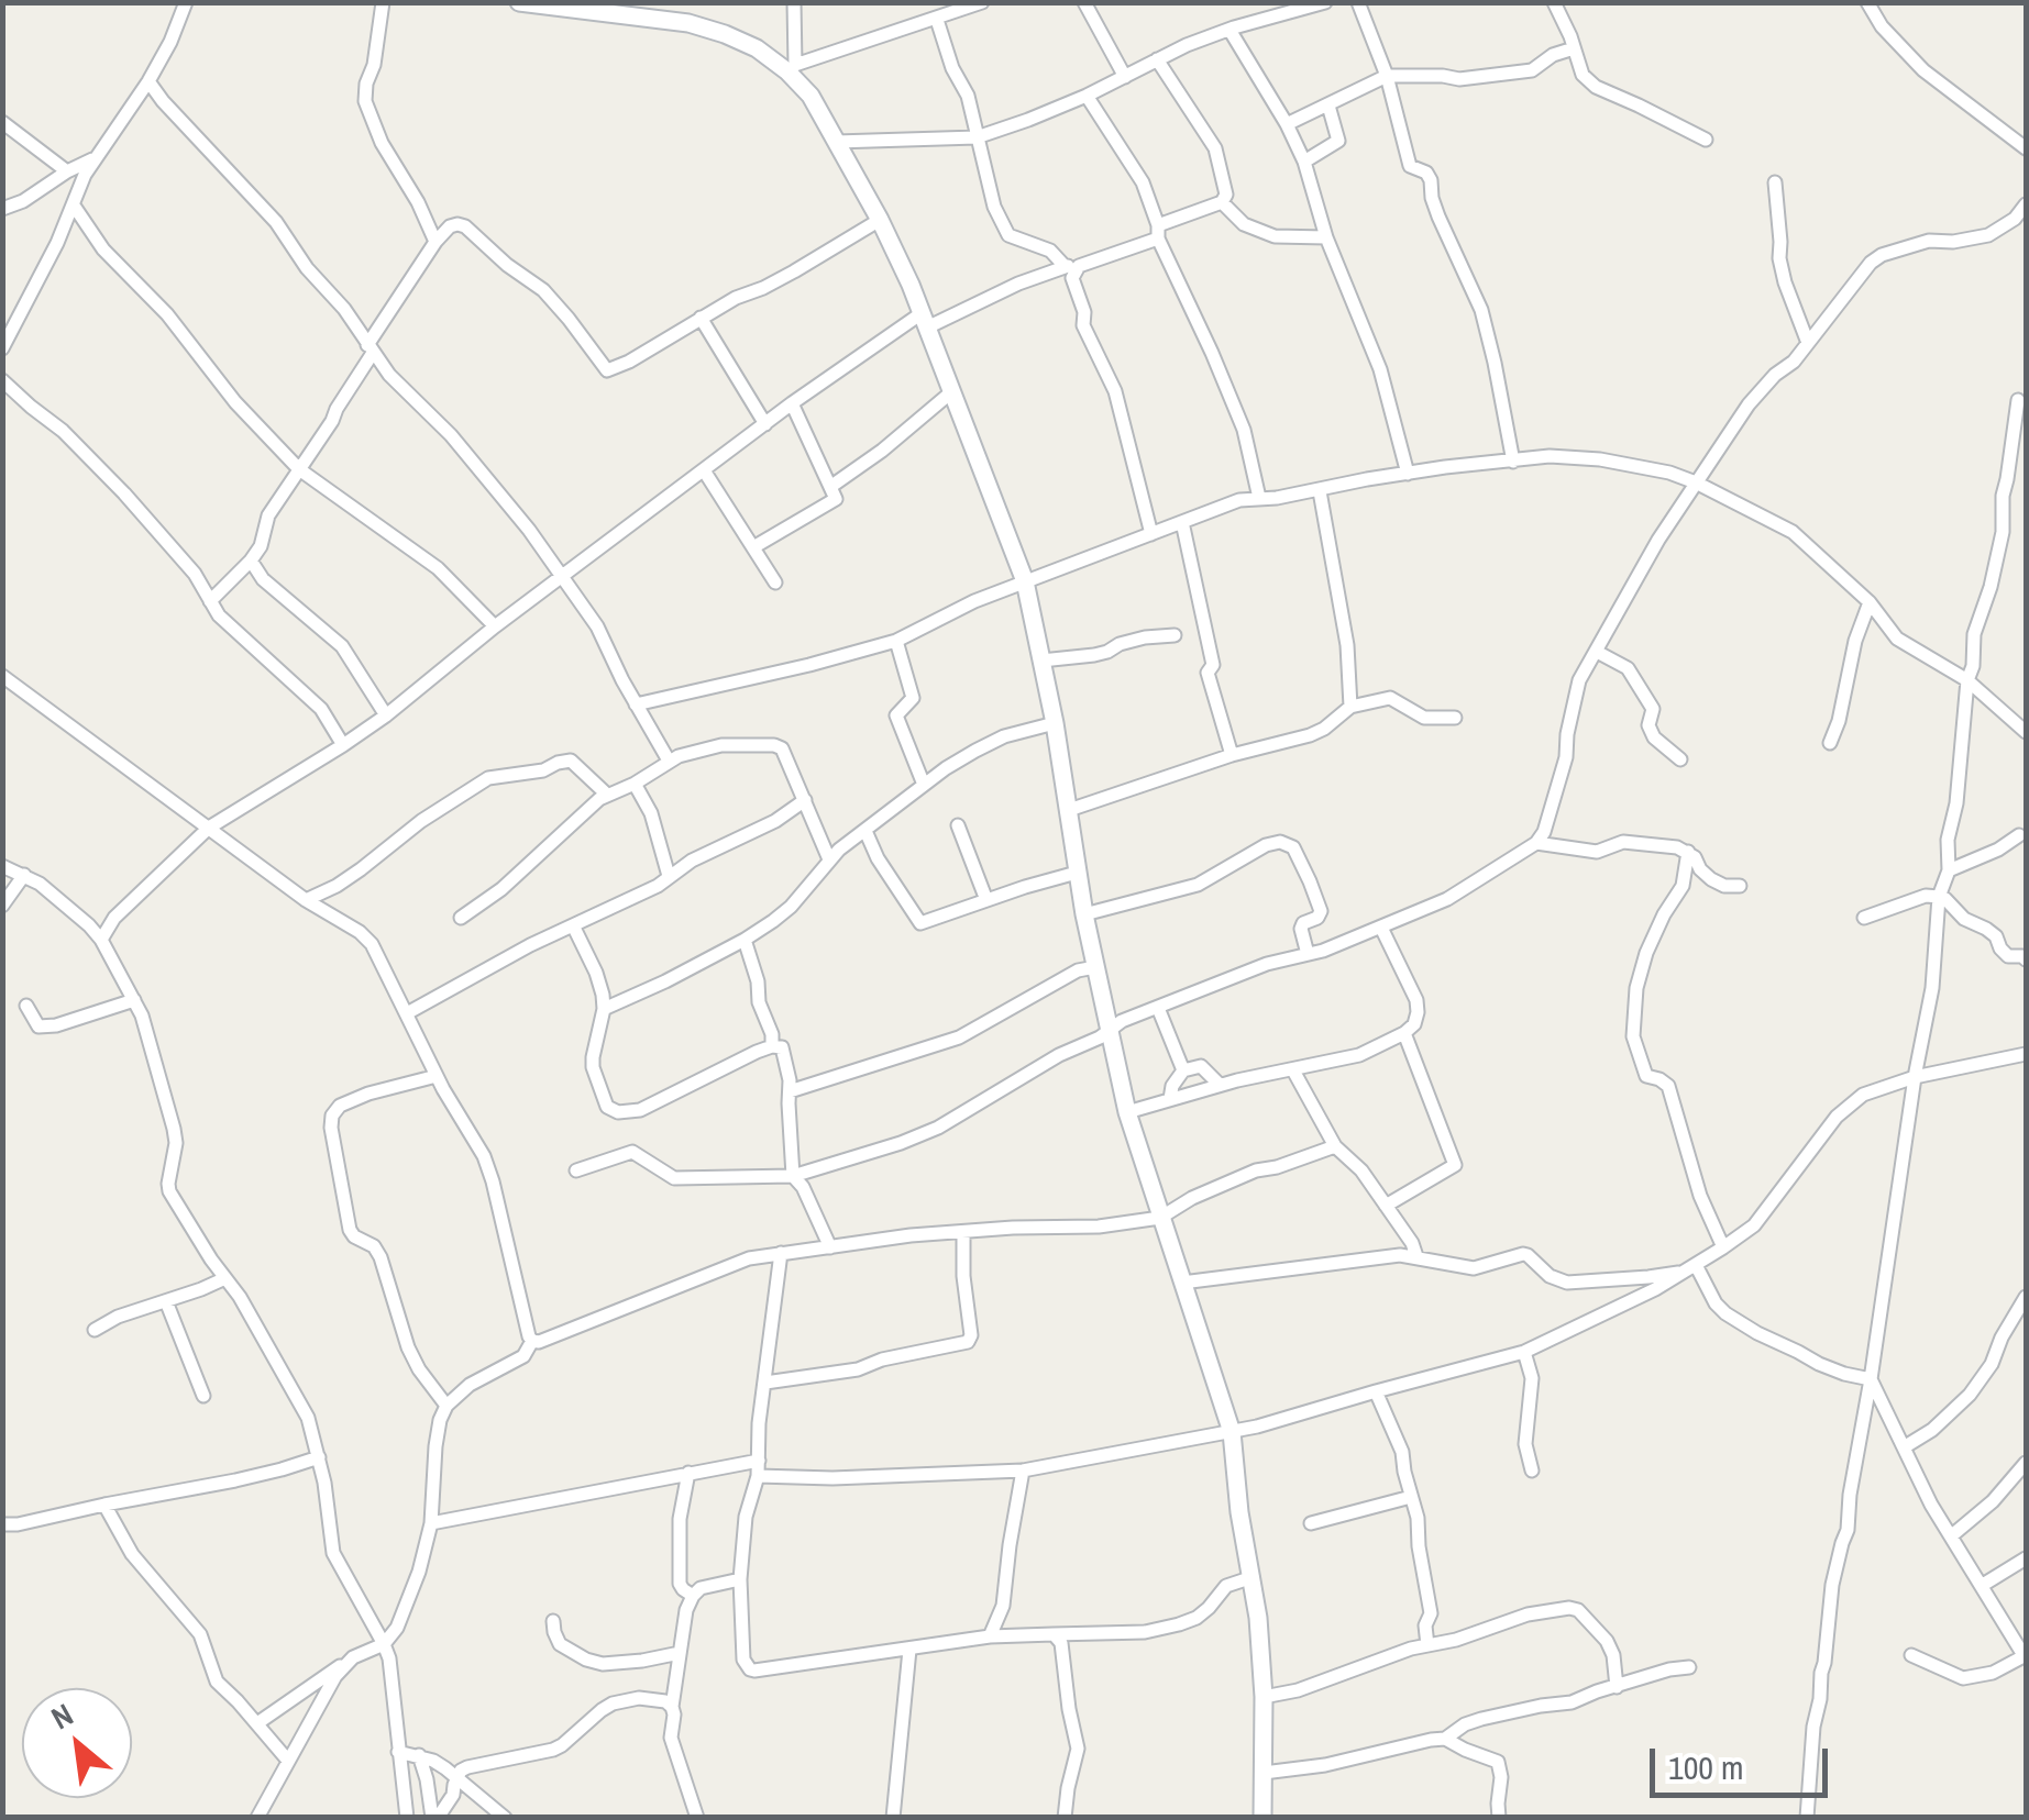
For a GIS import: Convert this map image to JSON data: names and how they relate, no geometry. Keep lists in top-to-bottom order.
{
  "scale_bar": "100 m",
  "north": "top left"
}
